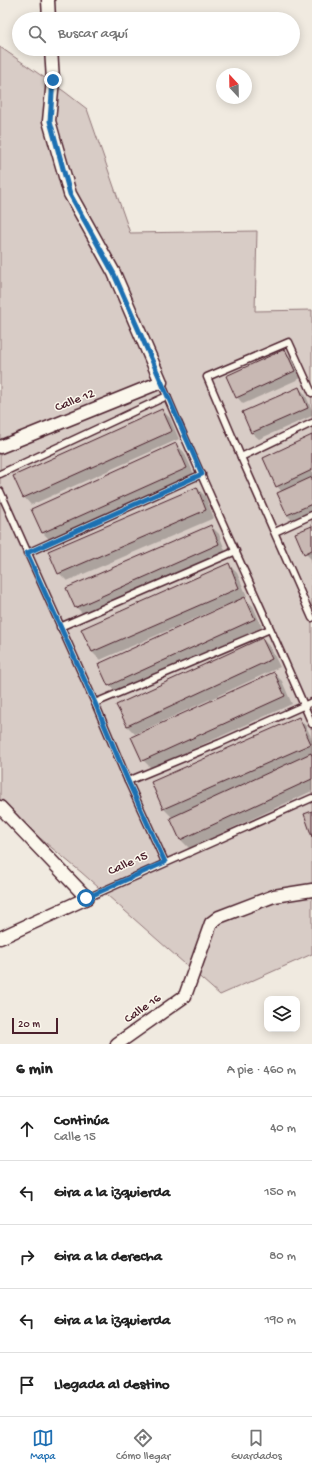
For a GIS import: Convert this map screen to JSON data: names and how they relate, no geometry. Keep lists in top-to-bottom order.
{
  "streets": {
    "street": ["Calle 12", "Calle 15", "Calle 16"]
  },
  "scale_bar": "20 m",
  "north": "top",
  "page": {
    "search": "Buscar aquí",
    "scale": "20 m",
    "heading": ["6 min", "A pie · 460 m"],
    "list": [
      ["Continúa", "Calle 15", "40 m"],
      ["Gira a la izquierda", "150 m"],
      ["Gira a la derecha", "80 m"],
      ["Gira a la izquierda", "190 m"],
      "Llegada al destino"
    ],
    "nav": ["Mapa", "Cómo llegar", "Guardados"]
  }
}
